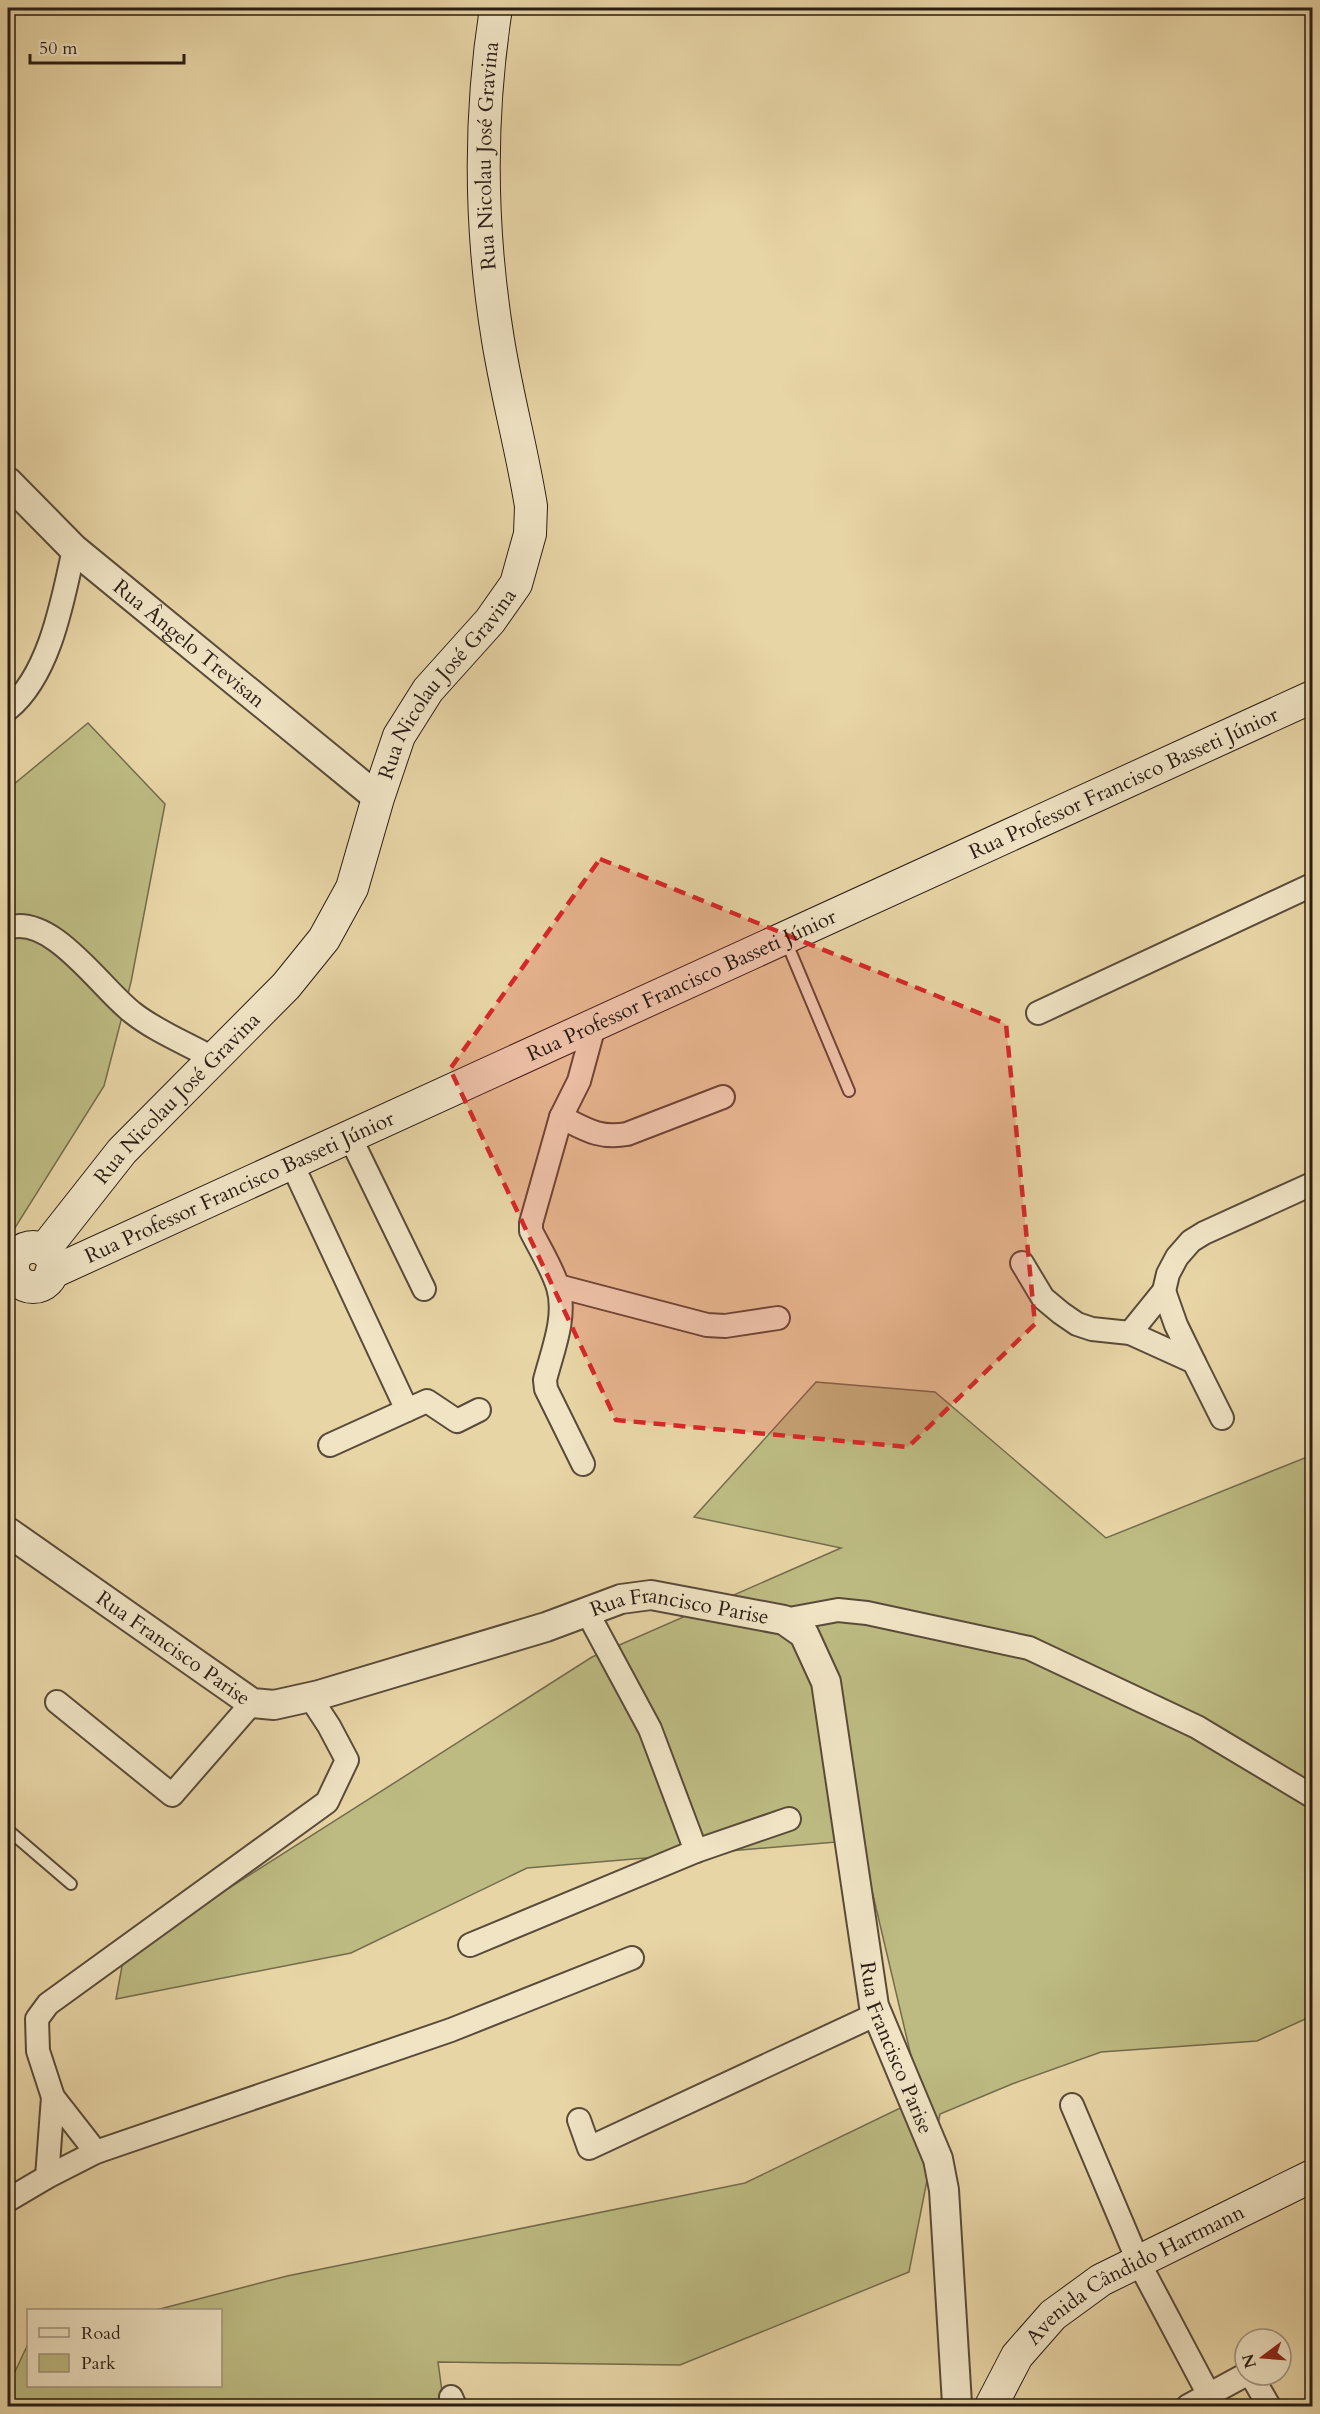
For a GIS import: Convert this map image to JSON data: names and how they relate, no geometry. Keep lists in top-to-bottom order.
{
  "streets": {
    "main road": ["Rua Nicolau José Gravina", "Rua Professor Francisco Basseti Júnior", "Avenida Cândido Hartmann"],
    "street": ["Rua Ângelo Trevisan", "Rua Francisco Parise"]
  },
  "crossings": [
    ["Rua Nicolau José Gravina", "Rua Ângelo Trevisan"],
    ["Rua Nicolau José Gravina", "Rua Professor Francisco Basseti Júnior"]
  ],
  "legend": ["Road", "Park"],
  "scale_bar": "50 m",
  "north": "left"
}
